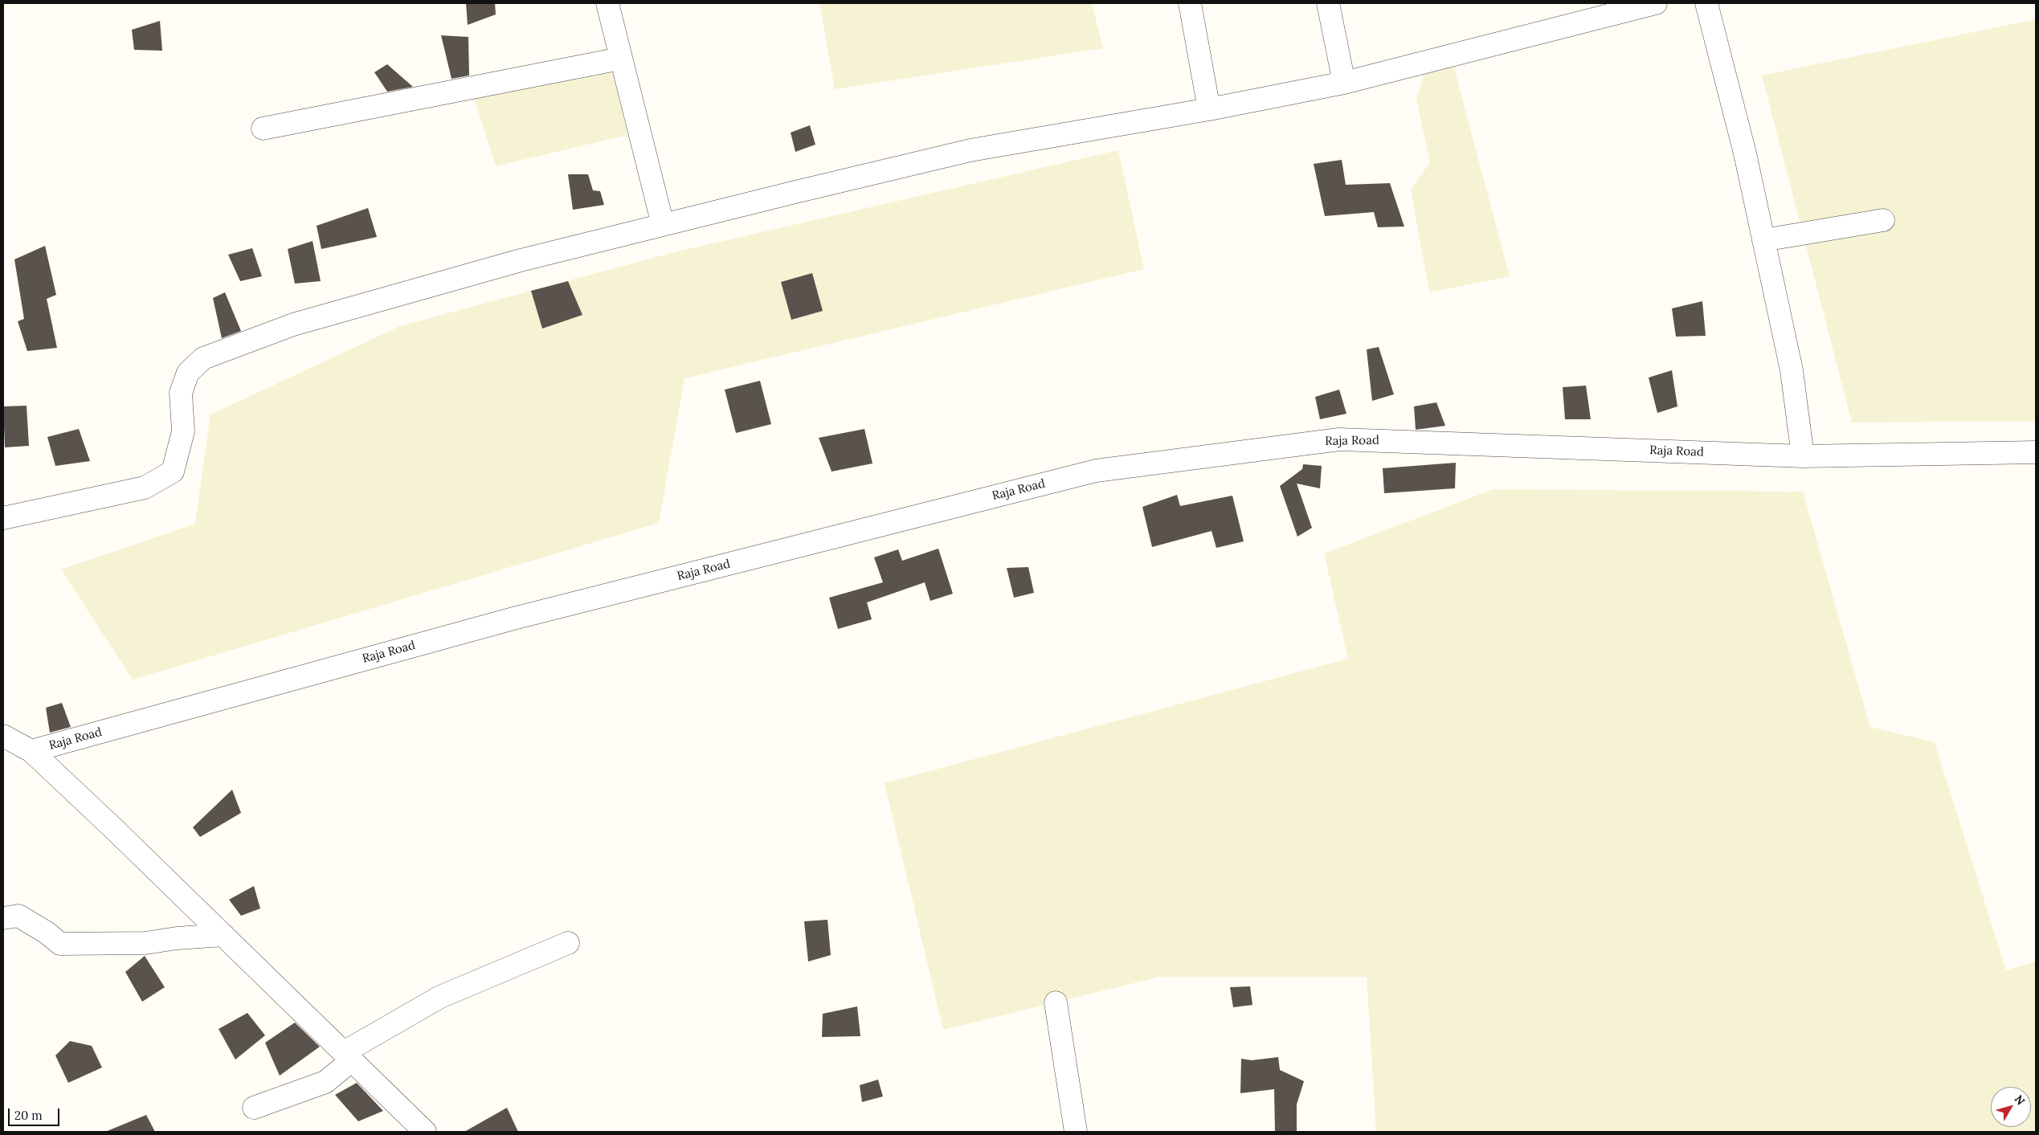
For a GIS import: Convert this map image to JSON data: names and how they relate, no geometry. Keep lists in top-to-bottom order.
{
  "streets": {
    "street": ["Raja Road"]
  },
  "scale_bar": "20 m",
  "north": "top right"
}
